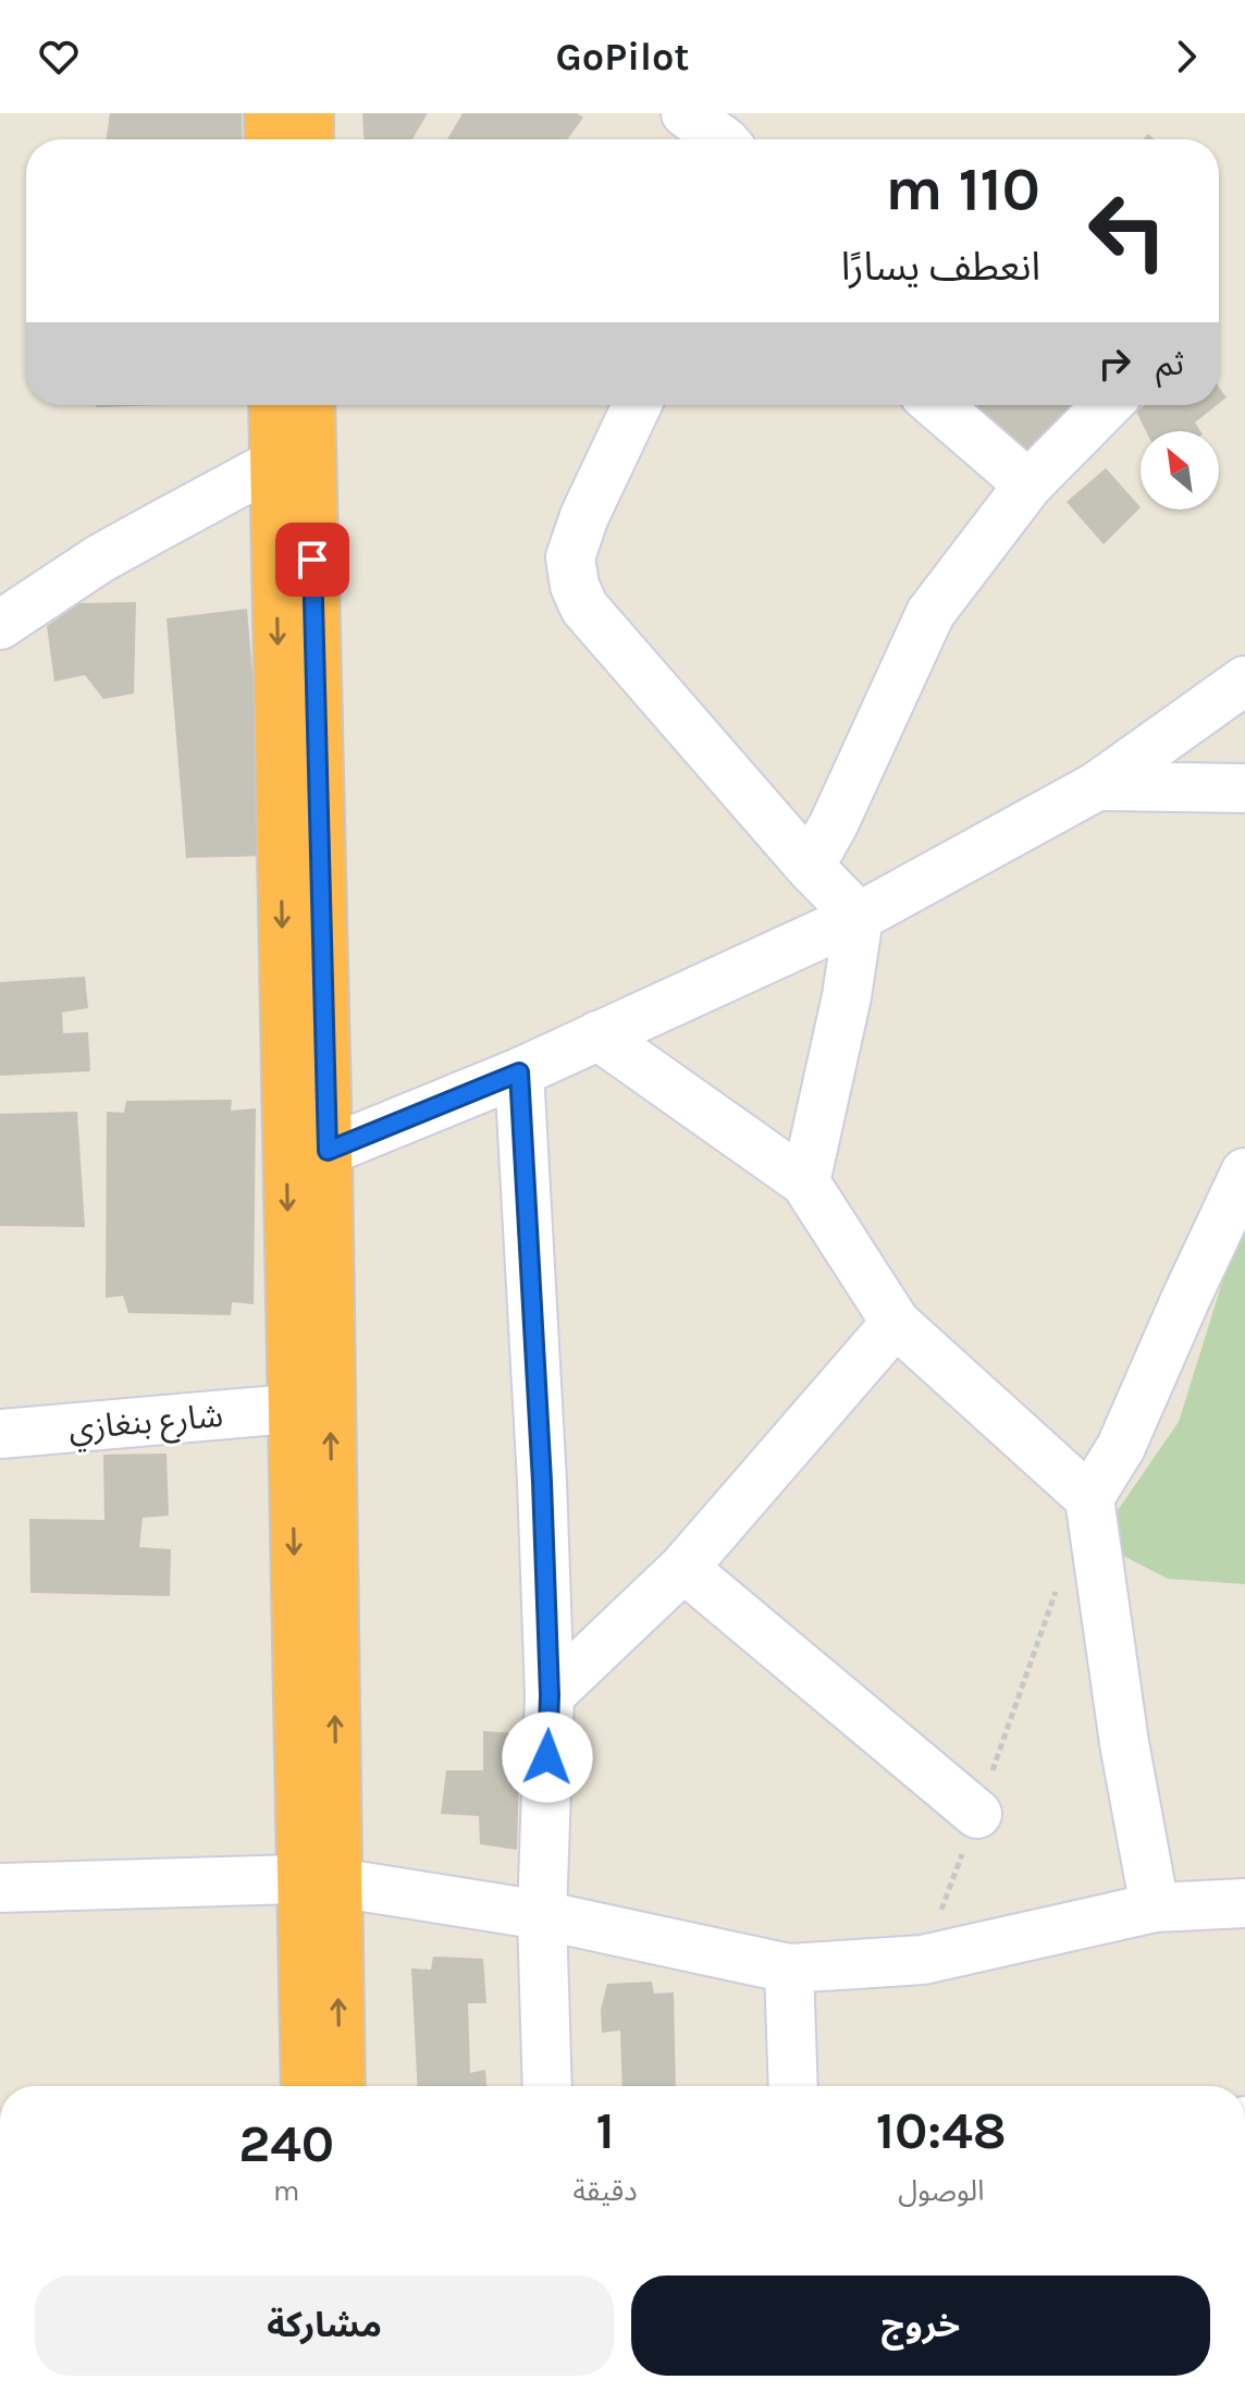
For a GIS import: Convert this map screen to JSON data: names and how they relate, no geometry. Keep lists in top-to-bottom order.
{
  "streets": {
    "street": ["شارع بنغازي"]
  },
  "north": "top left",
  "page": {
    "header": "GoPilot",
    "turn": ["110 m", "انعطف يسارًا"],
    "then": "ثم",
    "eta": [
      "10:48",
      "الوصول",
      "1",
      "دقيقة",
      "240",
      "m"
    ],
    "buttons": ["خروج", "مشاركة"]
  }
}
